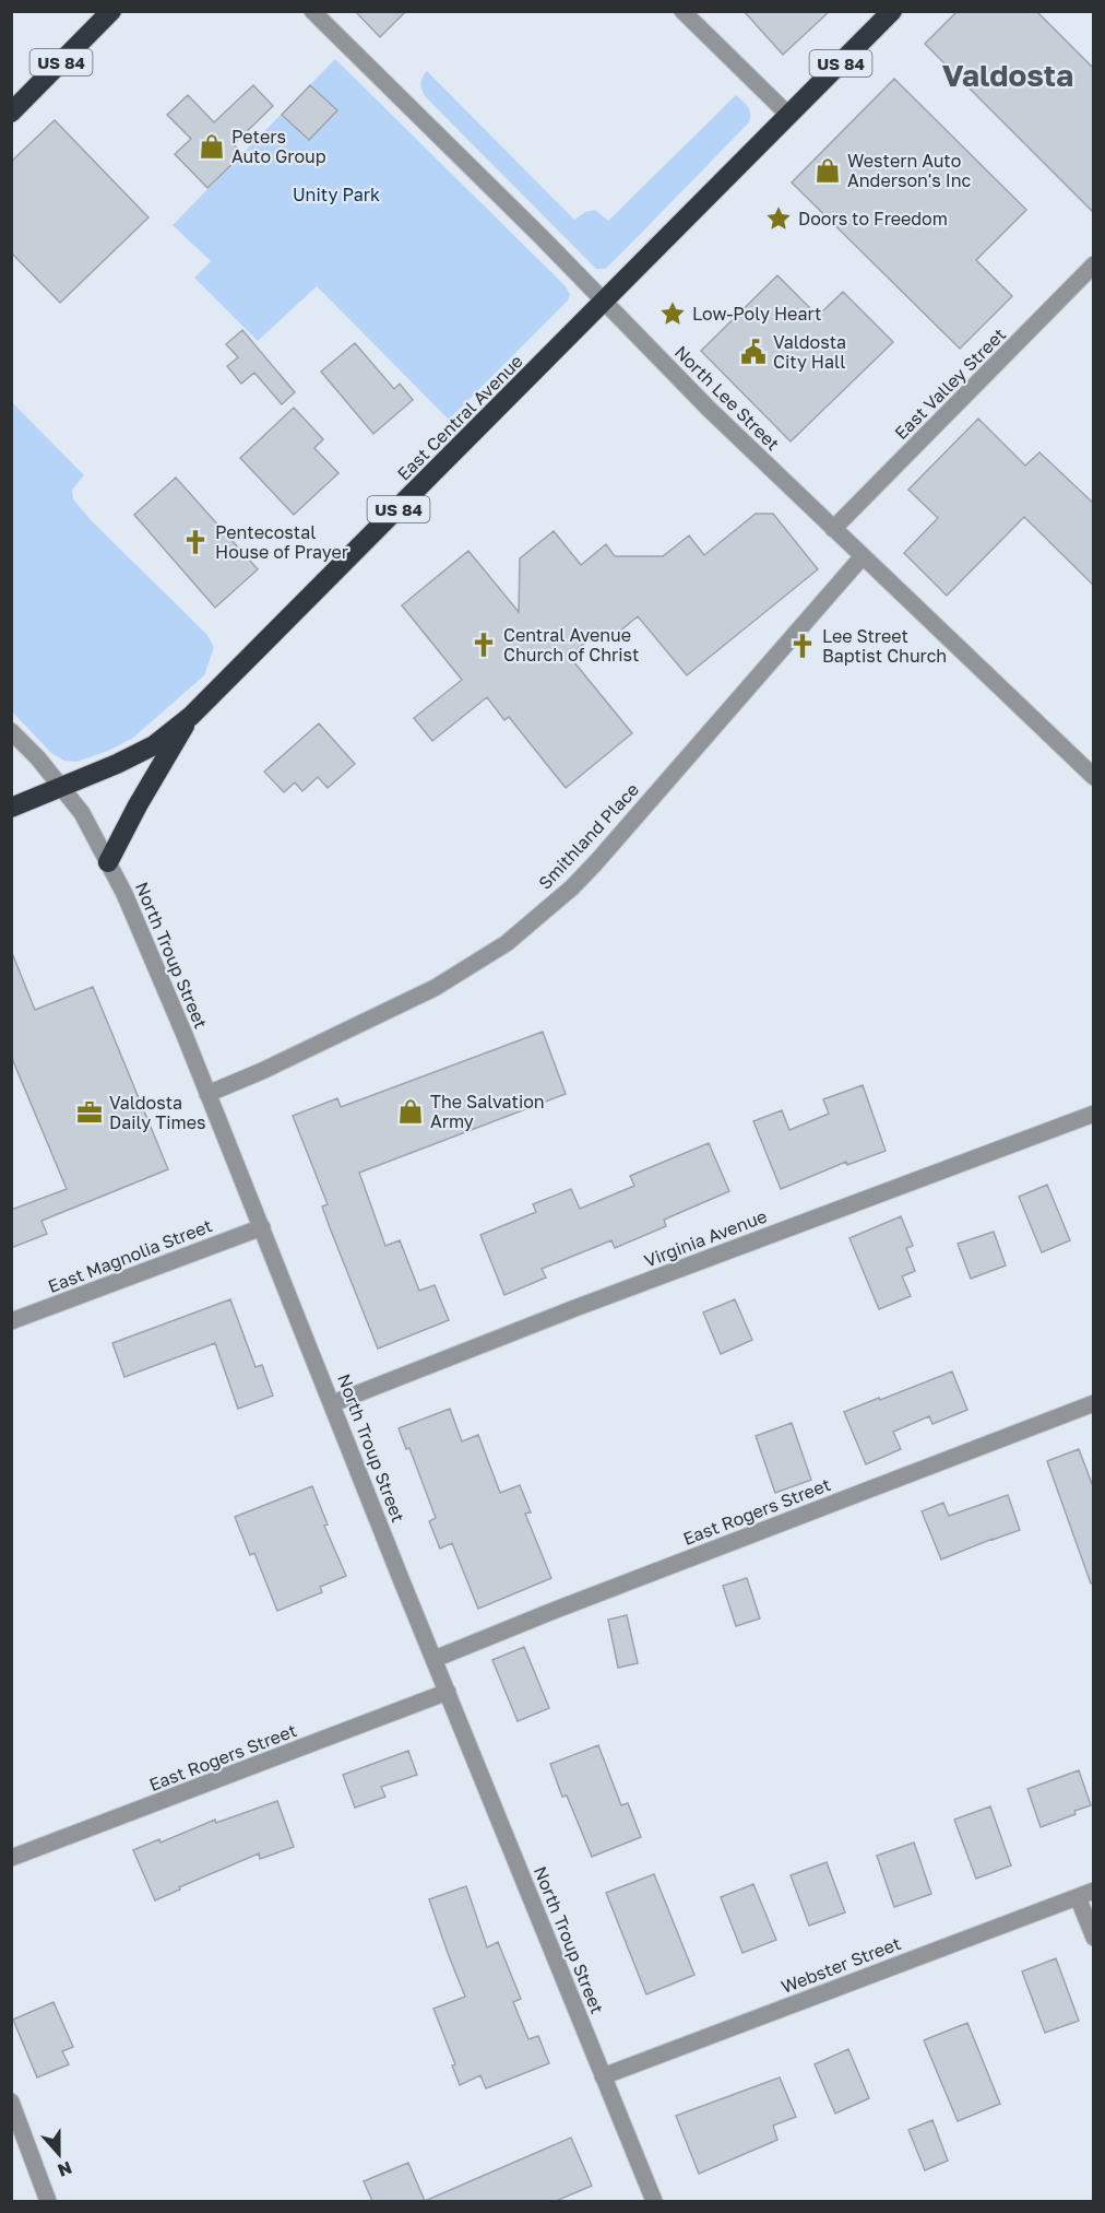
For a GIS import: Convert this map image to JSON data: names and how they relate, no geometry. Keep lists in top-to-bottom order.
{
  "streets": {
    "highway": ["US 84", "East Central Avenue"],
    "street": [
      "East Valley Street",
      "North Lee Street",
      "Smithland Place",
      "North Troup Street",
      "Virginia Avenue",
      "East Magnolia Street",
      "East Rogers Street",
      "Webster Street"
    ]
  },
  "crossings": [
    ["US 84", "East Central Avenue"],
    ["East Valley Street", "North Lee Street"],
    ["North Lee Street", "East Central Avenue"],
    ["North Lee Street", "Smithland Place"],
    ["East Central Avenue", "North Troup Street"],
    ["Smithland Place", "North Troup Street"],
    ["North Troup Street", "Virginia Avenue"],
    ["North Troup Street", "East Magnolia Street"],
    ["North Troup Street", "East Rogers Street"],
    ["North Troup Street", "Webster Street"]
  ],
  "districts": ["Valdosta"],
  "parks": ["Unity Park"],
  "places": {
    "shop": ["Peters Auto Group", "Western Auto Anderson's Inc", "The Salvation Army"],
    "place": ["Doors to Freedom", "Low-Poly Heart"],
    "public building": ["Valdosta City Hall"],
    "church": ["Pentecostal House of Prayer", "Central Avenue Church of Christ", "Lee Street Baptist Church"],
    "office": ["Valdosta Daily Times"]
  },
  "north": "bottom"
}
